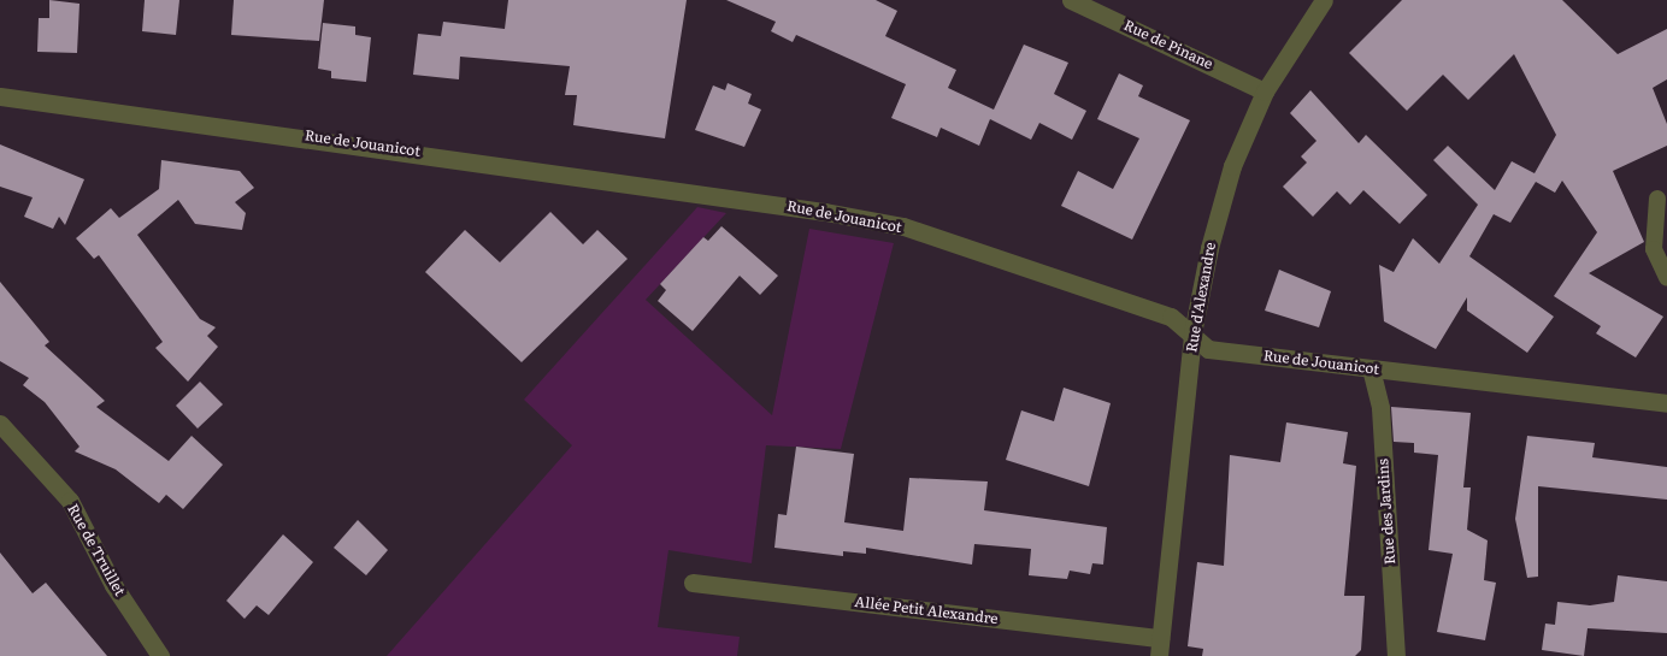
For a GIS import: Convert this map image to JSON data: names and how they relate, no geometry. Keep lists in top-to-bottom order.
{
  "streets": {
    "street": [
      "Rue de Pinane",
      "Rue de Jouanicot",
      "Rue d'Alexandre",
      "Rue des Jardins",
      "Rue de Truillet",
      "Allée Petit Alexandre"
    ]
  },
  "crossings": [
    ["Rue de Pinane", "Rue d'Alexandre"],
    ["Rue de Jouanicot", "Rue d'Alexandre"],
    ["Rue de Jouanicot", "Rue des Jardins"],
    ["Rue d'Alexandre", "Allée Petit Alexandre"]
  ]
}
